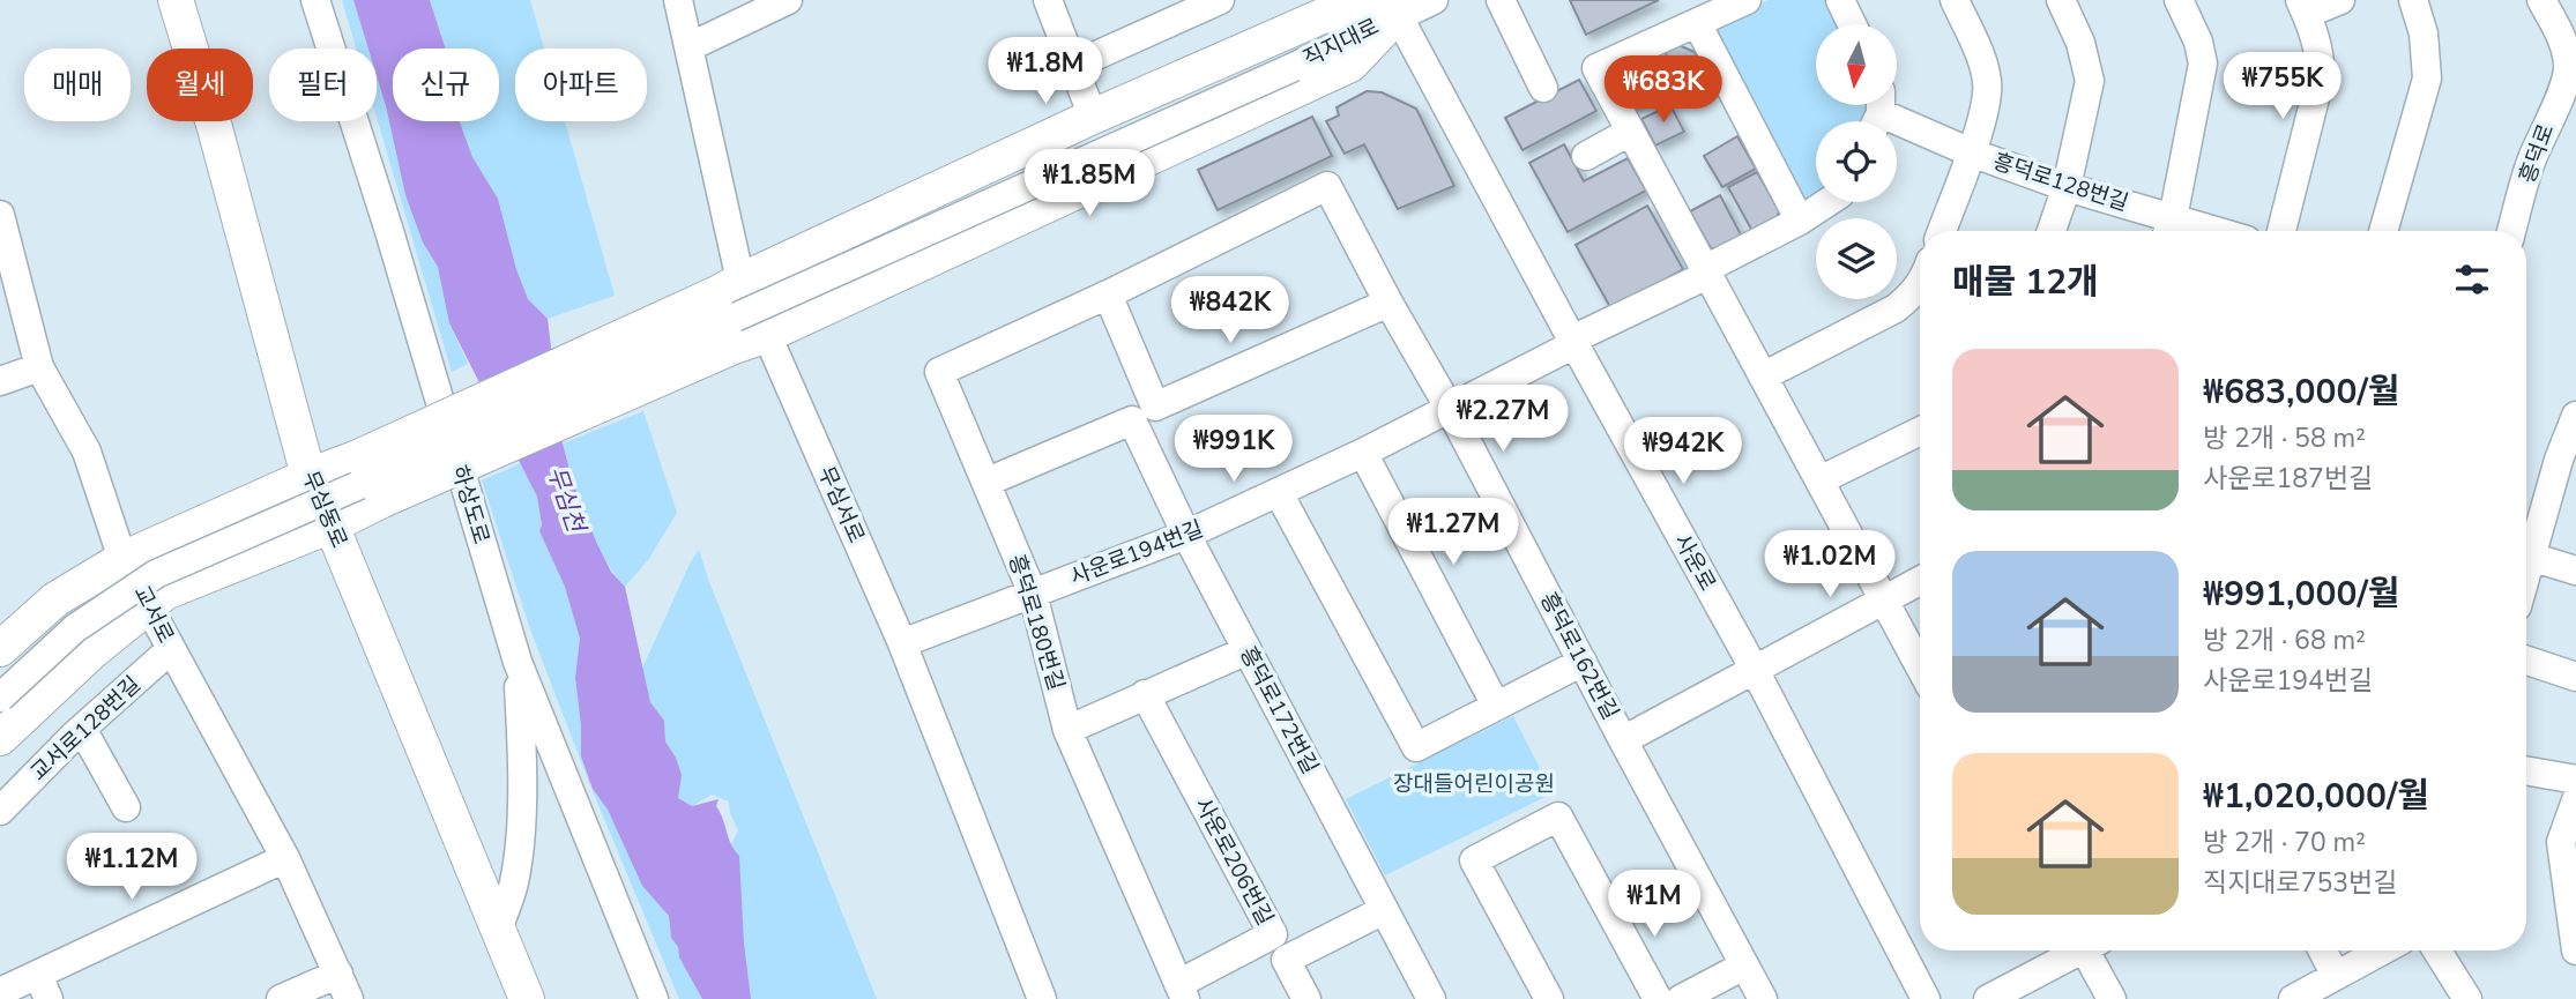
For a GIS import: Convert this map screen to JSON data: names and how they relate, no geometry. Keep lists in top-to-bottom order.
{
  "streets": {
    "main road": ["무심동로"],
    "street": [
      "직지대로",
      "흥덕로",
      "흥덕로128번길",
      "하상도로",
      "무심서로",
      "사운로194번길",
      "사운로",
      "교서로",
      "흥덕로180번길",
      "흥덕로162번길",
      "흥덕로172번길",
      "교서로128번길",
      "사운로206번길"
    ]
  },
  "crossings": [
    ["직지대로", "사운로"],
    ["무심서로", "사운로194번길"],
    ["사운로194번길", "사운로"],
    ["사운로194번길", "흥덕로180번길"],
    ["사운로194번길", "흥덕로162번길"],
    ["사운로194번길", "흥덕로172번길"],
    ["교서로", "교서로128번길"],
    ["흥덕로180번길", "흥덕로162번길"],
    ["흥덕로180번길", "흥덕로172번길"],
    ["흥덕로180번길", "사운로206번길"]
  ],
  "water": ["무심천"],
  "parks": ["장대들어린이공원"],
  "north": "bottom",
  "page": {
    "price": [
      "₩1.8M",
      "₩755K",
      "₩683K",
      "₩1.85M",
      "₩842K",
      "₩2.27M",
      "₩991K",
      "₩942K",
      "₩1.27M",
      "₩1.02M",
      "₩1.12M",
      "₩1M"
    ],
    "chip": [
      "매매",
      "월세",
      "필터",
      "신규",
      "아파트"
    ],
    "heading": "매물 12개",
    "list": [
      {
        "name": "₩683,000/월",
        "note": "방 2개 · 58 m² · 사운로187번길"
      },
      {
        "name": "₩991,000/월",
        "note": "방 2개 · 68 m² · 사운로194번길"
      },
      {
        "name": "₩1,020,000/월",
        "note": "방 2개 · 70 m² · 직지대로753번길"
      }
    ]
  }
}
